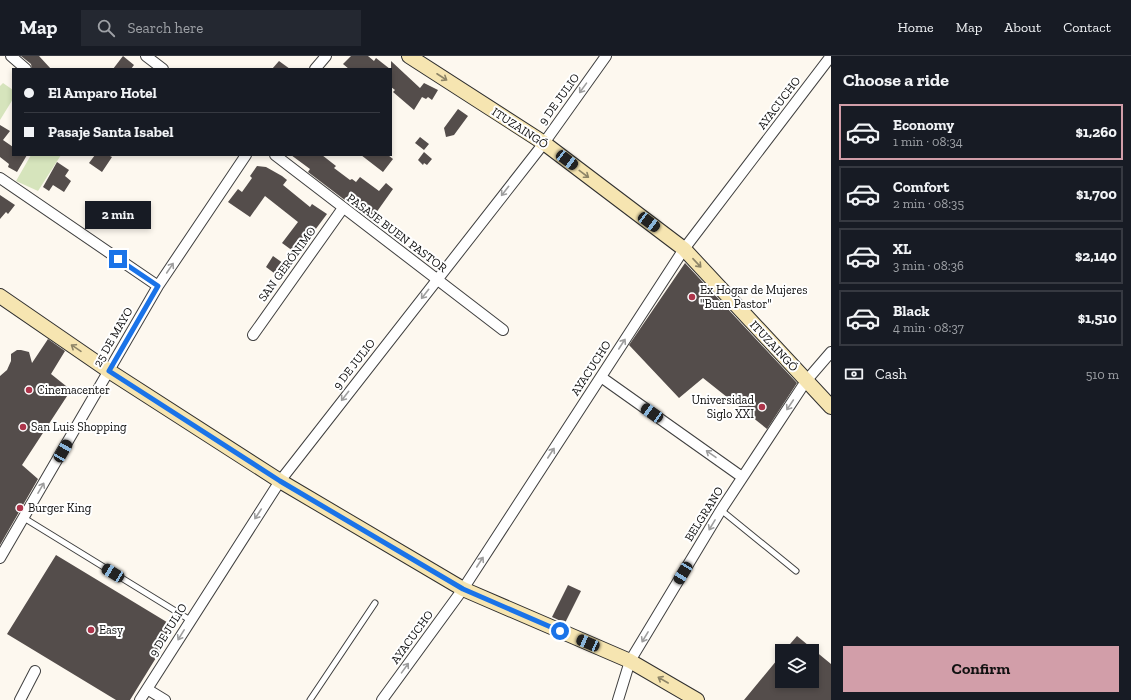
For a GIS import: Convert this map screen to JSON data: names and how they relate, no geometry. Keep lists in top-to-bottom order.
{
  "streets": {
    "street": [
      "9 DE JULIO",
      "AYACUCHO",
      "ITUZAINGÓ",
      "PASAJE BUEN PASTOR",
      "SAN GERÓNIMO",
      "25 DE MAYO",
      "BELGRANO"
    ]
  },
  "crossings": [
    ["9 DE JULIO", "ITUZAINGÓ"],
    ["9 DE JULIO", "PASAJE BUEN PASTOR"],
    ["AYACUCHO", "ITUZAINGÓ"],
    ["ITUZAINGÓ", "BELGRANO"],
    ["PASAJE BUEN PASTOR", "SAN GERÓNIMO"]
  ],
  "one_way": [
    "9 DE JULIO",
    "AYACUCHO",
    "ITUZAINGÓ",
    "25 DE MAYO",
    "BELGRANO"
  ],
  "places": [
    "Ex Hogar de Mujeres \"Buen Pastor\"",
    "Cinemacenter",
    "Universidad Siglo XXI",
    "San Luis Shopping",
    "Burger King",
    "Easy"
  ],
  "page": {
    "header": "Map",
    "search": "Search here",
    "nav": [
      "Home",
      "Map",
      "About",
      "Contact"
    ],
    "heading": "Choose a ride",
    "banner": ["El Amparo Hotel", "Pasaje Santa Isabel"],
    "list": [
      {
        "name": "Economy",
        "note": "1 min · 08:34",
        "value": "$1,260"
      },
      {
        "name": "Comfort",
        "note": "2 min · 08:35",
        "value": "$1,700"
      },
      {
        "name": "XL",
        "note": "3 min · 08:36",
        "value": "$2,140"
      },
      {
        "name": "Black",
        "note": "4 min · 08:37",
        "value": "$1,510"
      }
    ],
    "bubble": "2 min",
    "pay": ["Cash", "510 m"],
    "buttons": "Confirm"
  }
}
